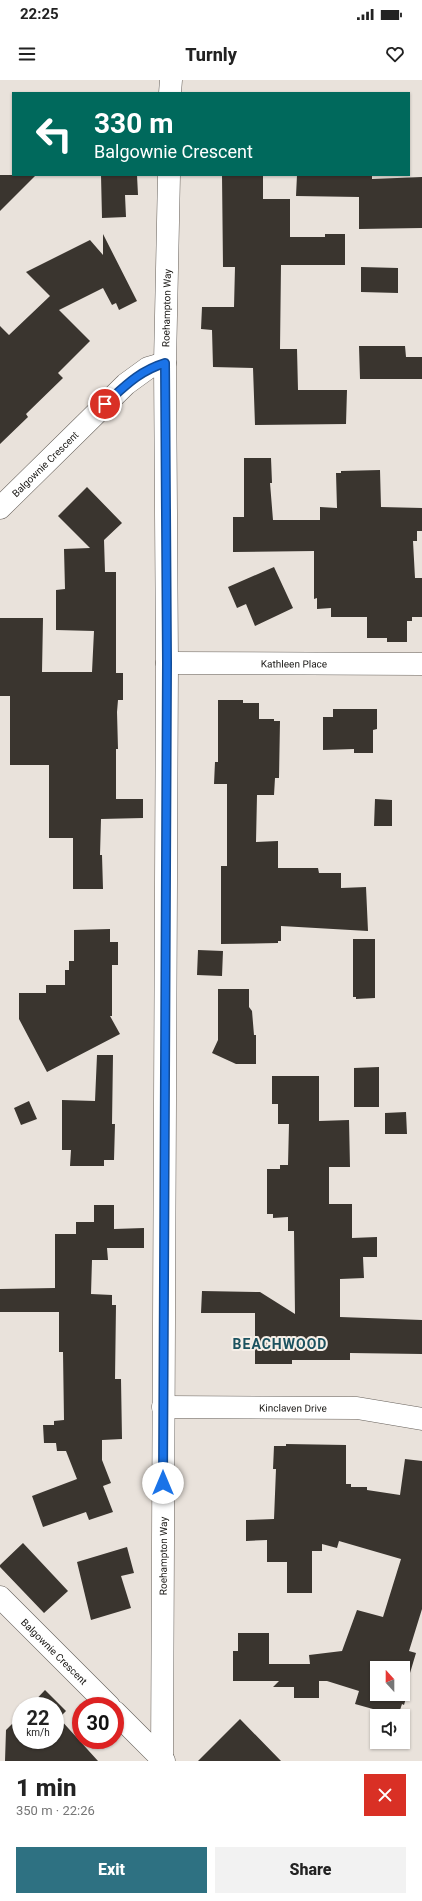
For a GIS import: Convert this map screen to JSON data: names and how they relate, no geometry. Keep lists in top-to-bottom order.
{
  "streets": {
    "street": [
      "Roehampton Way",
      "Balgownie Crescent",
      "Kathleen Place",
      "Kinclaven Drive"
    ]
  },
  "crossings": [
    ["Roehampton Way", "Balgownie Crescent"],
    ["Roehampton Way", "Kathleen Place"],
    ["Roehampton Way", "Kinclaven Drive"]
  ],
  "districts": ["BEACHWOOD"],
  "north": "top",
  "page": {
    "status": "22:25",
    "header": "Turnly",
    "turn": ["330 m", "Balgownie Crescent"],
    "speed": "22 km/h",
    "limit": "30",
    "heading": ["1 min", "350 m · 22:26"],
    "buttons": ["Exit", "Share"]
  }
}
